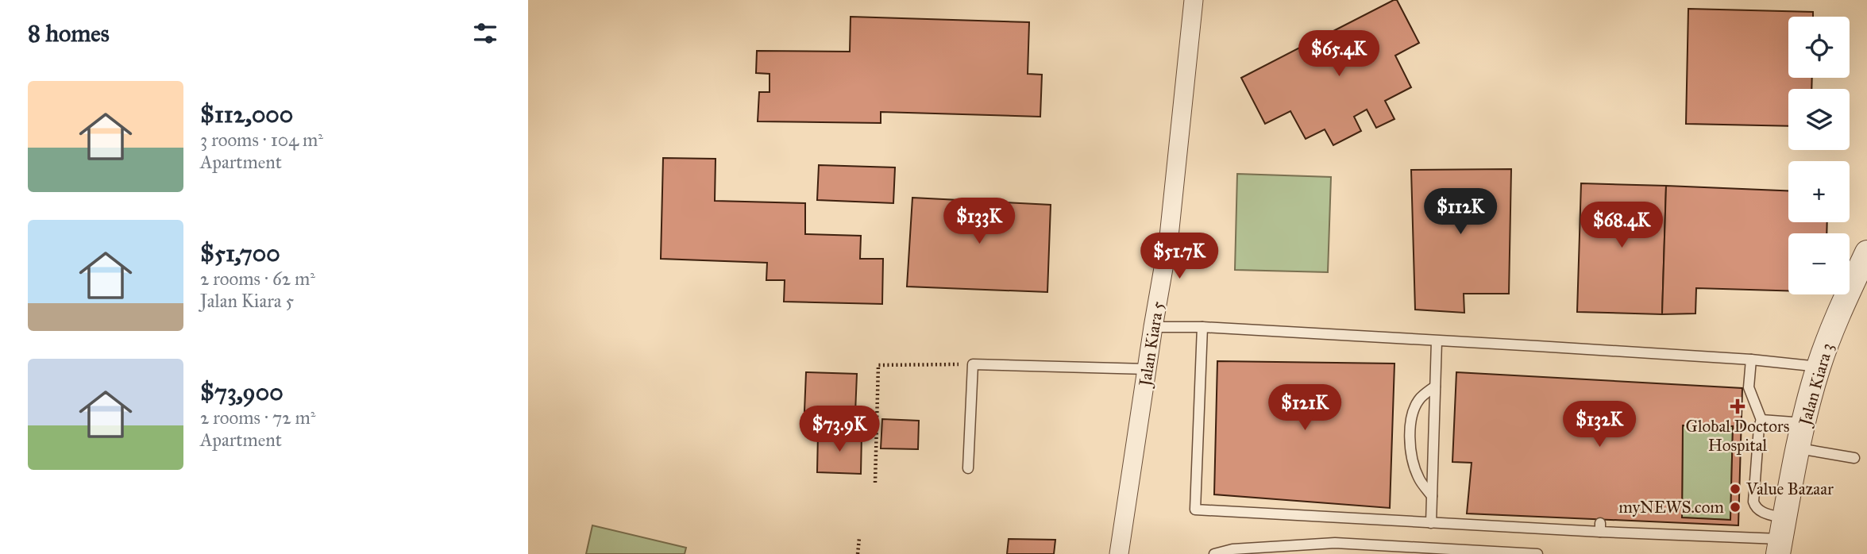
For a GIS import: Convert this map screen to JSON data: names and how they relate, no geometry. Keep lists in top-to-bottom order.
{
  "streets": {
    "street": ["Jalan Kiara 5", "Jalan Kiara 3"]
  },
  "places": {
    "health": ["Global Doctors Hospital"],
    "other": ["Value Bazaar", "myNEWS.com"]
  },
  "page": {
    "heading": "8 homes",
    "map_buttons": ["+", "−"],
    "price": [
      "$65.4K",
      "$112K",
      "$133K",
      "$68.4K",
      "$51.7K",
      "$121K",
      "$132K",
      "$73.9K"
    ],
    "list": [
      {
        "name": "$112,000",
        "note": "3 rooms · 104 m² · Apartment"
      },
      {
        "name": "$51,700",
        "note": "2 rooms · 62 m² · Jalan Kiara 5"
      },
      {
        "name": "$73,900",
        "note": "2 rooms · 72 m² · Apartment"
      }
    ]
  }
}
